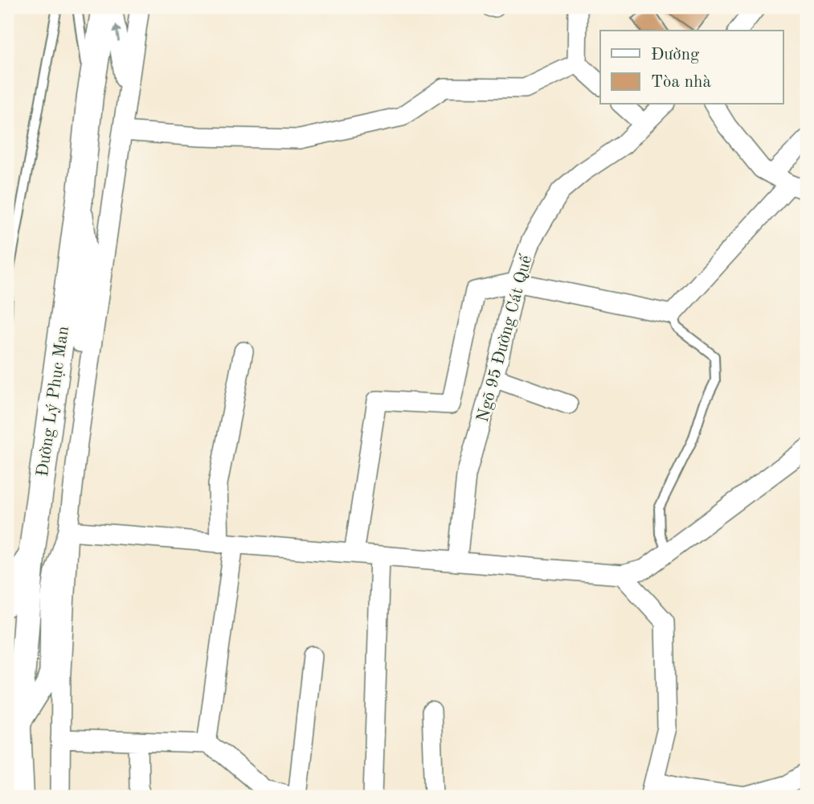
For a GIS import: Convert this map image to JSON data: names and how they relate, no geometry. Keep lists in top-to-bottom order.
{
  "streets": {
    "main road": ["Đường Lý Phục Man"],
    "street": ["Ngõ 95 Đường Cát Quế"]
  },
  "legend": ["Đường", "Tòa nhà"]
}
